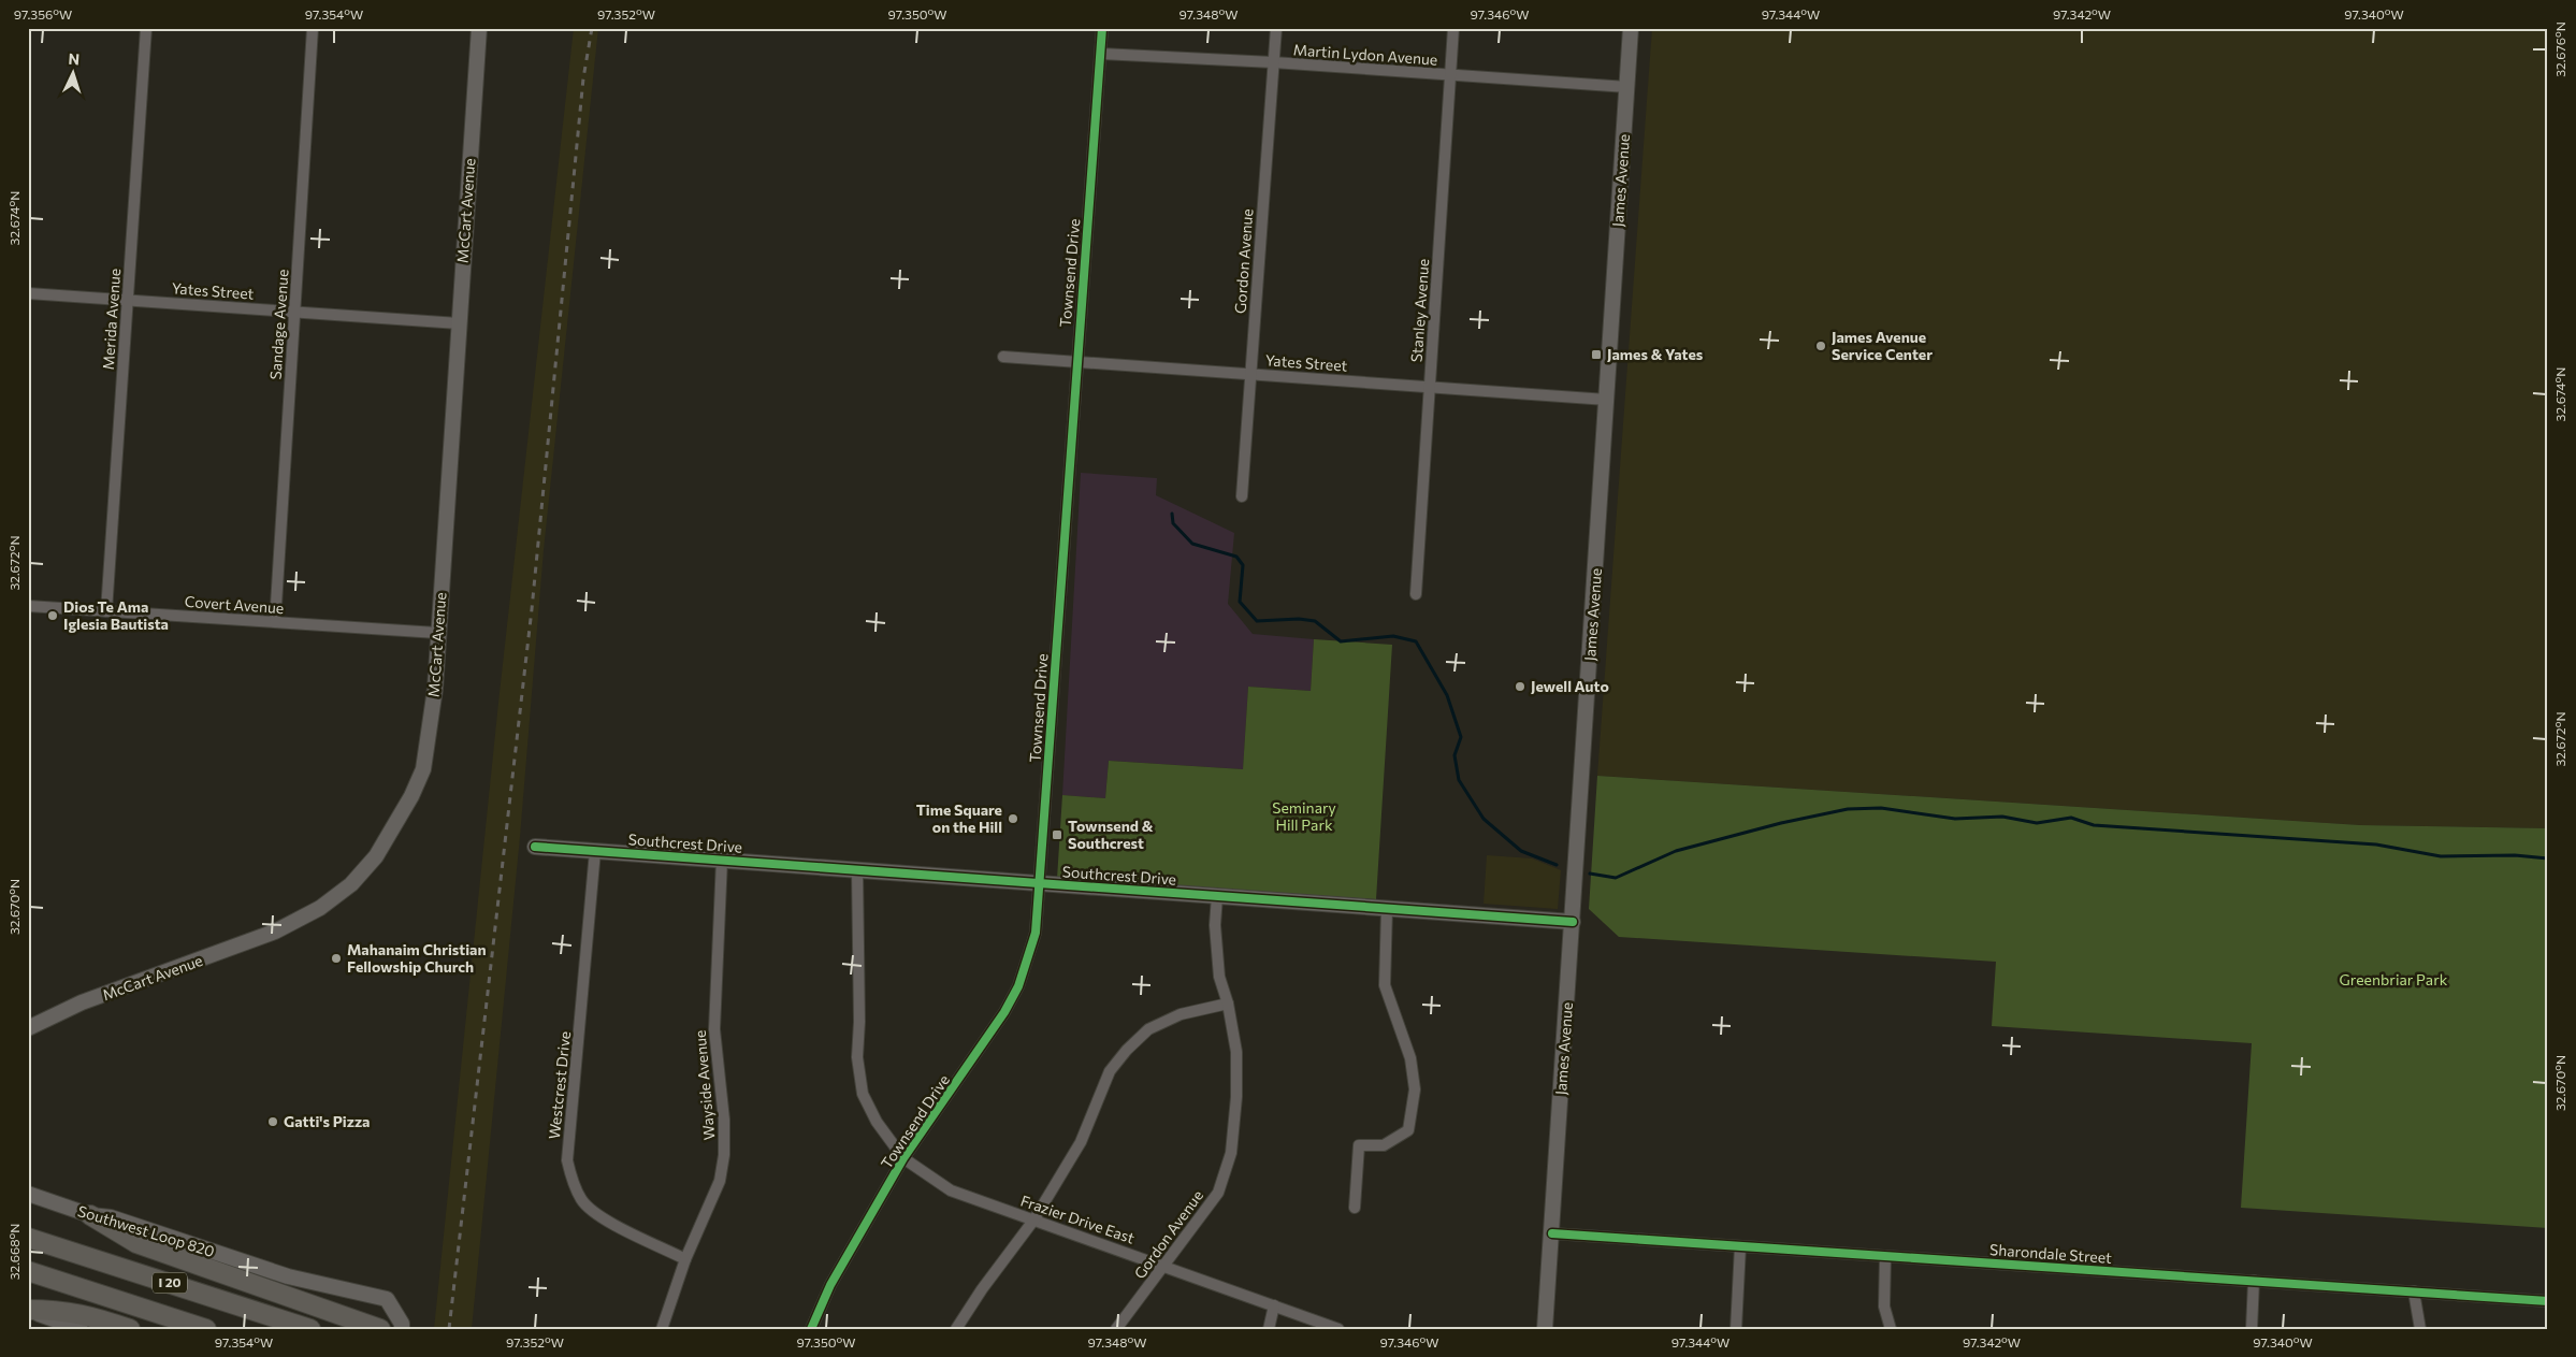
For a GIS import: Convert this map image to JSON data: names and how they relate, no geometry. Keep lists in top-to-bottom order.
{
  "streets": {
    "highway": ["I 20"],
    "main road": [
      "James Avenue",
      "McCart Avenue",
      "Southcrest Drive",
      "Southwest Loop 820"
    ],
    "street": [
      "Martin Lydon Avenue",
      "Gordon Avenue",
      "Townsend Drive",
      "Yates Street",
      "Stanley Avenue",
      "Merida Avenue",
      "Sandage Avenue",
      "Covert Avenue",
      "Westcrest Drive",
      "Wayside Avenue",
      "Frazier Drive East",
      "Sharondale Street"
    ]
  },
  "crossings": [
    ["Martin Lydon Avenue", "James Avenue"],
    ["Martin Lydon Avenue", "Gordon Avenue"],
    ["Martin Lydon Avenue", "Townsend Drive"],
    ["Martin Lydon Avenue", "Stanley Avenue"],
    ["James Avenue", "Yates Street"],
    ["James Avenue", "Southcrest Drive"],
    ["James Avenue", "Sharondale Street"],
    ["McCart Avenue", "Yates Street"],
    ["McCart Avenue", "Covert Avenue"],
    ["Gordon Avenue", "Yates Street"],
    ["Gordon Avenue", "Southcrest Drive"],
    ["Gordon Avenue", "Frazier Drive East"],
    ["Townsend Drive", "Yates Street"],
    ["Townsend Drive", "Southcrest Drive"],
    ["Townsend Drive", "Frazier Drive East"],
    ["Yates Street", "Stanley Avenue"],
    ["Yates Street", "Merida Avenue"],
    ["Yates Street", "Sandage Avenue"],
    ["Merida Avenue", "Covert Avenue"],
    ["Sandage Avenue", "Covert Avenue"],
    ["Southcrest Drive", "Westcrest Drive"],
    ["Southcrest Drive", "Wayside Avenue"],
    ["Southcrest Drive", "Frazier Drive East"],
    ["Westcrest Drive", "Wayside Avenue"]
  ],
  "parks": ["Seminary Hill Park", "Greenbriar Park"],
  "places": {
    "other": [
      "James Avenue Service Center",
      "Dios Te Ama Iglesia Bautista",
      "Jewell Auto",
      "Time Square on the Hill",
      "Mahanaim Christian Fellowship Church",
      "Gatti's Pizza"
    ],
    "transit": ["James & Yates", "Townsend & Southcrest"]
  },
  "north": "top",
  "coordinates": [
    "97.356°W",
    "97.354°W",
    "97.352°W",
    "97.350°W",
    "97.348°W",
    "97.346°W",
    "97.344°W",
    "97.342°W",
    "97.340°W",
    "32.676°N",
    "32.674°N",
    "32.672°N",
    "32.670°N",
    "32.668°N"
  ]
}
